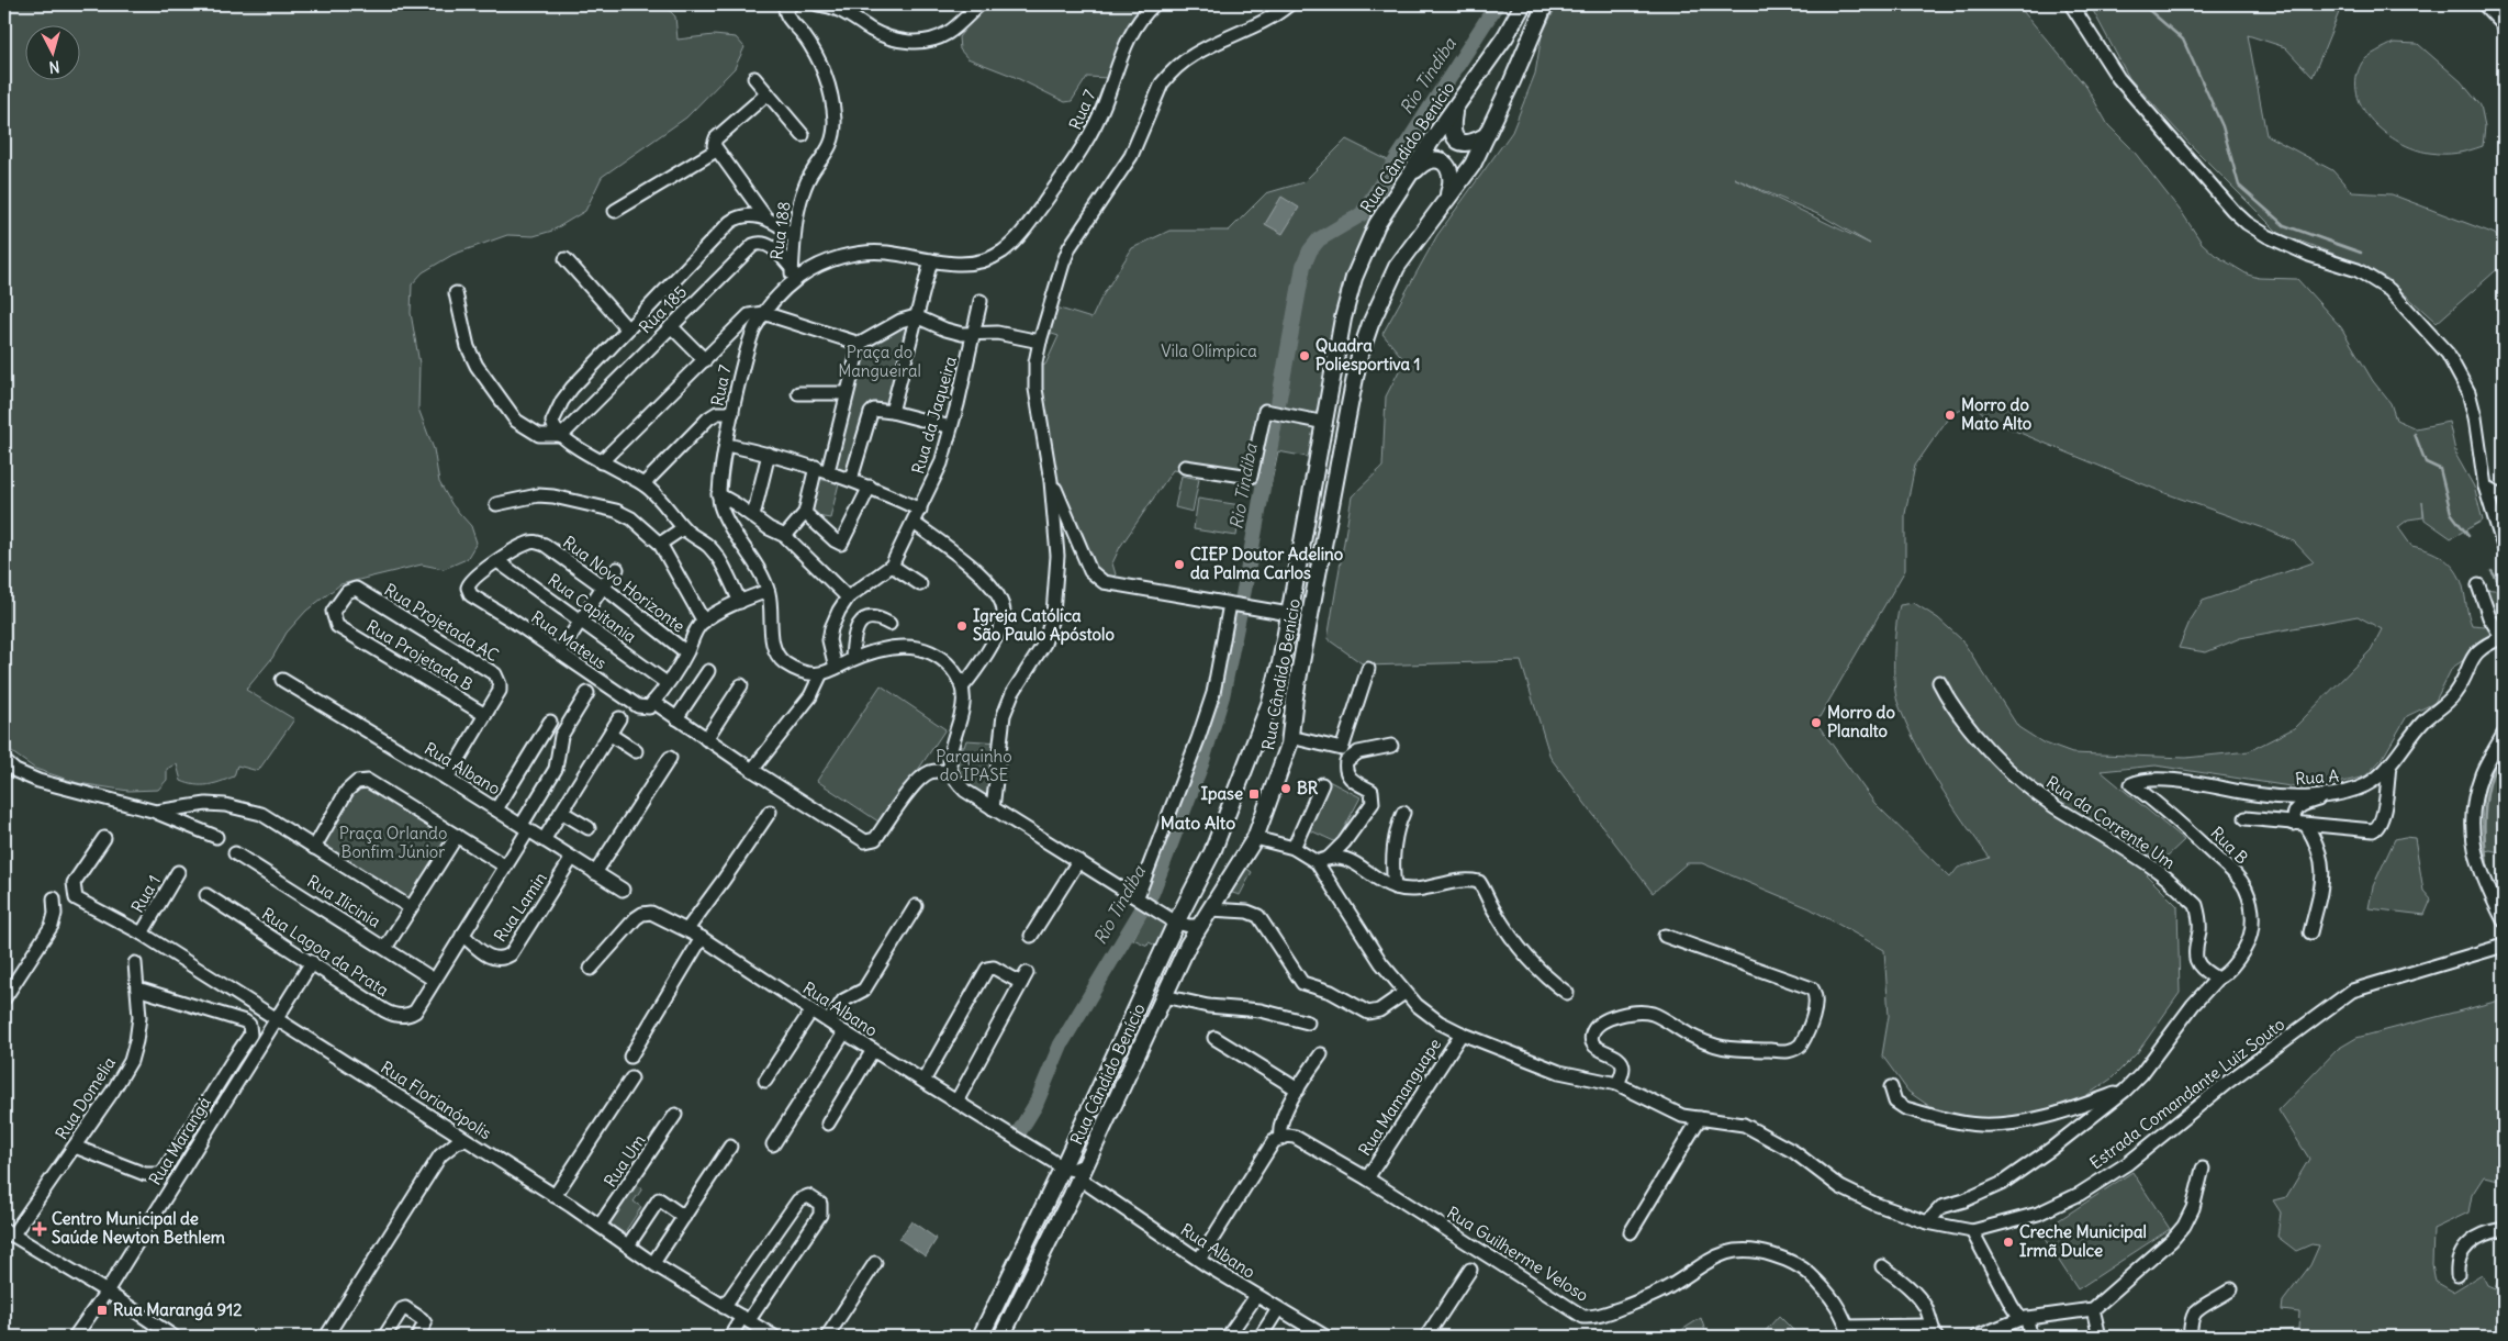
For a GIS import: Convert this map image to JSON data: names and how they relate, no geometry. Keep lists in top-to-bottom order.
{
  "streets": {
    "main road": ["Rua Cândido Benício"],
    "street": [
      "Rua 7",
      "Rua 188",
      "Rua 185",
      "Rua da Jaqueira",
      "Rua Novo Horizonte",
      "Rua Capitania",
      "Rua Projetada AC",
      "Rua Mateus",
      "Rua Projetada B",
      "Rua Albano",
      "Rua A",
      "Rua da Corrente Um",
      "Rua B",
      "Rua 1",
      "Rua Ilicinia",
      "Rua Lamin",
      "Rua Lagoa da Prata",
      "Estrada Comandante Luiz Souto",
      "Rua Mamanguape",
      "Rua Domelia",
      "Rua Florianópolis",
      "Rua Marangá",
      "Rua Um",
      "Rua Guilherme Veloso"
    ]
  },
  "crossings": [
    ["Rua 7", "Rua 188"],
    ["Rua Cândido Benício", "Rua Albano"],
    ["Rua Cândido Benício", "Estrada Comandante Luiz Souto"],
    ["Rua 188", "Rua 185"],
    ["Rua Novo Horizonte", "Rua Capitania"],
    ["Rua Novo Horizonte", "Rua Mateus"],
    ["Rua Projetada AC", "Rua Projetada B"],
    ["Rua Albano", "Rua Lamin"],
    ["Rua Albano", "Rua Lagoa da Prata"],
    ["Rua A", "Rua B"],
    ["Rua da Corrente Um", "Rua B"],
    ["Rua 1", "Rua Florianópolis"],
    ["Rua Ilicinia", "Rua Lagoa da Prata"],
    ["Rua Lamin", "Rua Lagoa da Prata"],
    ["Rua Lagoa da Prata", "Rua Marangá"],
    ["Estrada Comandante Luiz Souto", "Rua Mamanguape"],
    ["Rua Mamanguape", "Rua Guilherme Veloso"],
    ["Rua Florianópolis", "Rua Marangá"],
    ["Rua Florianópolis", "Rua Um"]
  ],
  "districts": ["Mato Alto"],
  "water": ["Rio Tindiba"],
  "parks": [
    "Vila Olímpica",
    "Praça do Mangueiral",
    "Parquinho do IPASE",
    "Praça Orlando Bonfim Júnior"
  ],
  "places": {
    "other": [
      "Quadra Poliesportiva 1",
      "Morro do Mato Alto",
      "CIEP Doutor Adelino da Palma Carlos",
      "Igreja Católica São Paulo Apóstolo",
      "Morro do Planalto",
      "BR",
      "Creche Municipal Irmã Dulce"
    ],
    "transit": ["Ipase", "Rua Marangá 912"],
    "health": ["Centro Municipal de Saúde Newton Bethlem"]
  },
  "north": "bottom"
}
